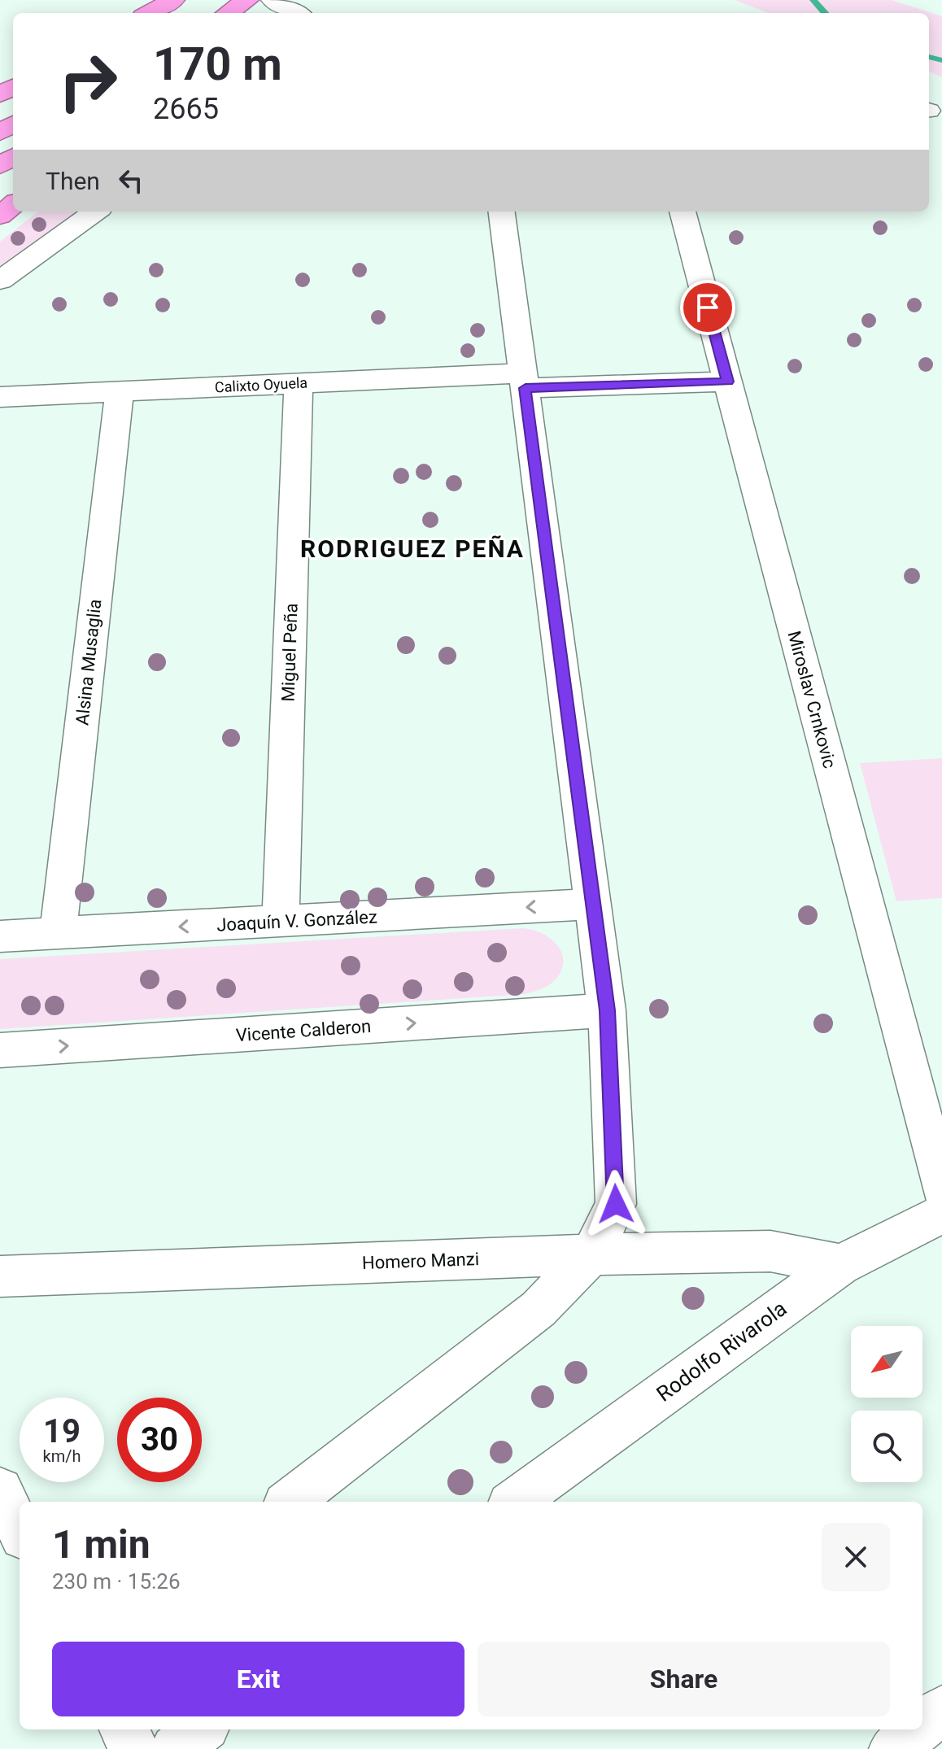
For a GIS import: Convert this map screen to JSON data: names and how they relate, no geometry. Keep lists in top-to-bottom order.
{
  "streets": {
    "street": [
      "Calixto Oyuela",
      "Miguel Peña",
      "Alsina Musaglia",
      "Miroslav Crnkovic",
      "Joaquín V. González",
      "Vicente Calderon",
      "Homero Manzi",
      "Rodolfo Rivarola"
    ]
  },
  "crossings": [
    ["Calixto Oyuela", "Miguel Peña"],
    ["Calixto Oyuela", "Alsina Musaglia"],
    ["Calixto Oyuela", "Miroslav Crnkovic"],
    ["Miguel Peña", "Joaquín V. González"],
    ["Alsina Musaglia", "Joaquín V. González"],
    ["Homero Manzi", "Rodolfo Rivarola"]
  ],
  "one_way": ["Joaquín V. González", "Vicente Calderon"],
  "districts": ["RODRIGUEZ PEÑA"],
  "north": "bottom left",
  "page": {
    "turn": ["170 m", "2665"],
    "then": "Then",
    "speed": "19 km/h",
    "limit": "30",
    "heading": ["1 min", "230 m · 15:26"],
    "buttons": ["Exit", "Share"]
  }
}
